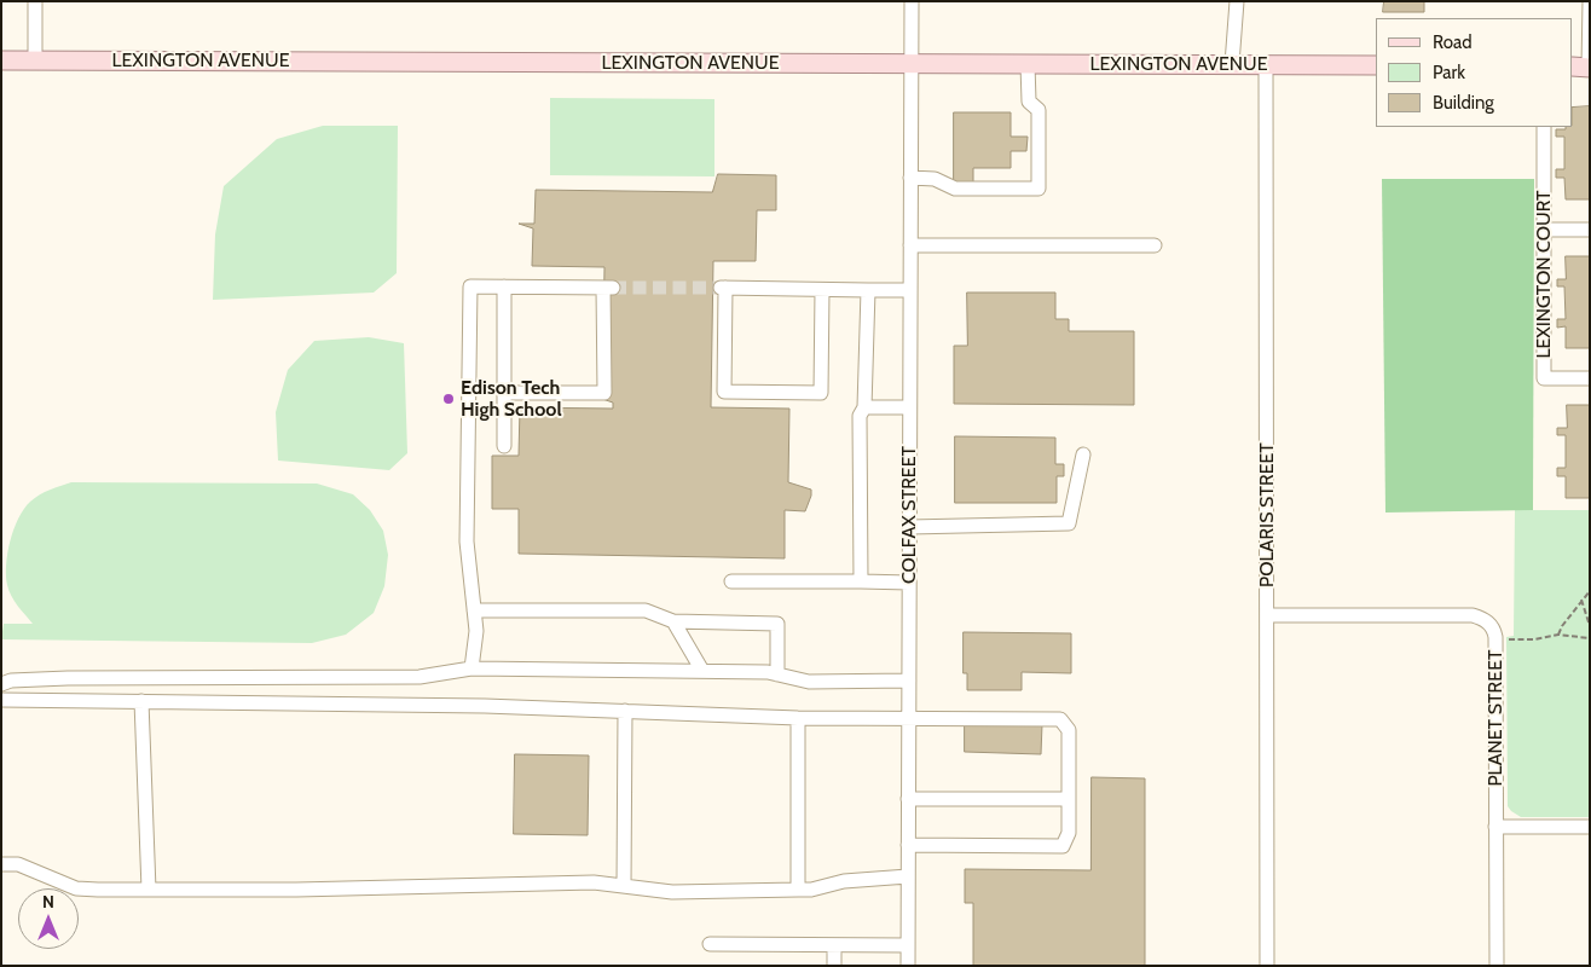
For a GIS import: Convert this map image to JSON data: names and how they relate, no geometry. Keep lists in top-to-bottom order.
{
  "streets": {
    "main road": ["LEXINGTON AVENUE"],
    "street": [
      "LEXINGTON COURT",
      "COLFAX STREET",
      "POLARIS STREET",
      "PLANET STREET"
    ]
  },
  "crossings": [
    ["LEXINGTON AVENUE", "COLFAX STREET"],
    ["LEXINGTON AVENUE", "POLARIS STREET"],
    ["POLARIS STREET", "PLANET STREET"]
  ],
  "places": ["Edison Tech High School"],
  "legend": ["Road", "Park", "Building"],
  "north": "top"
}
